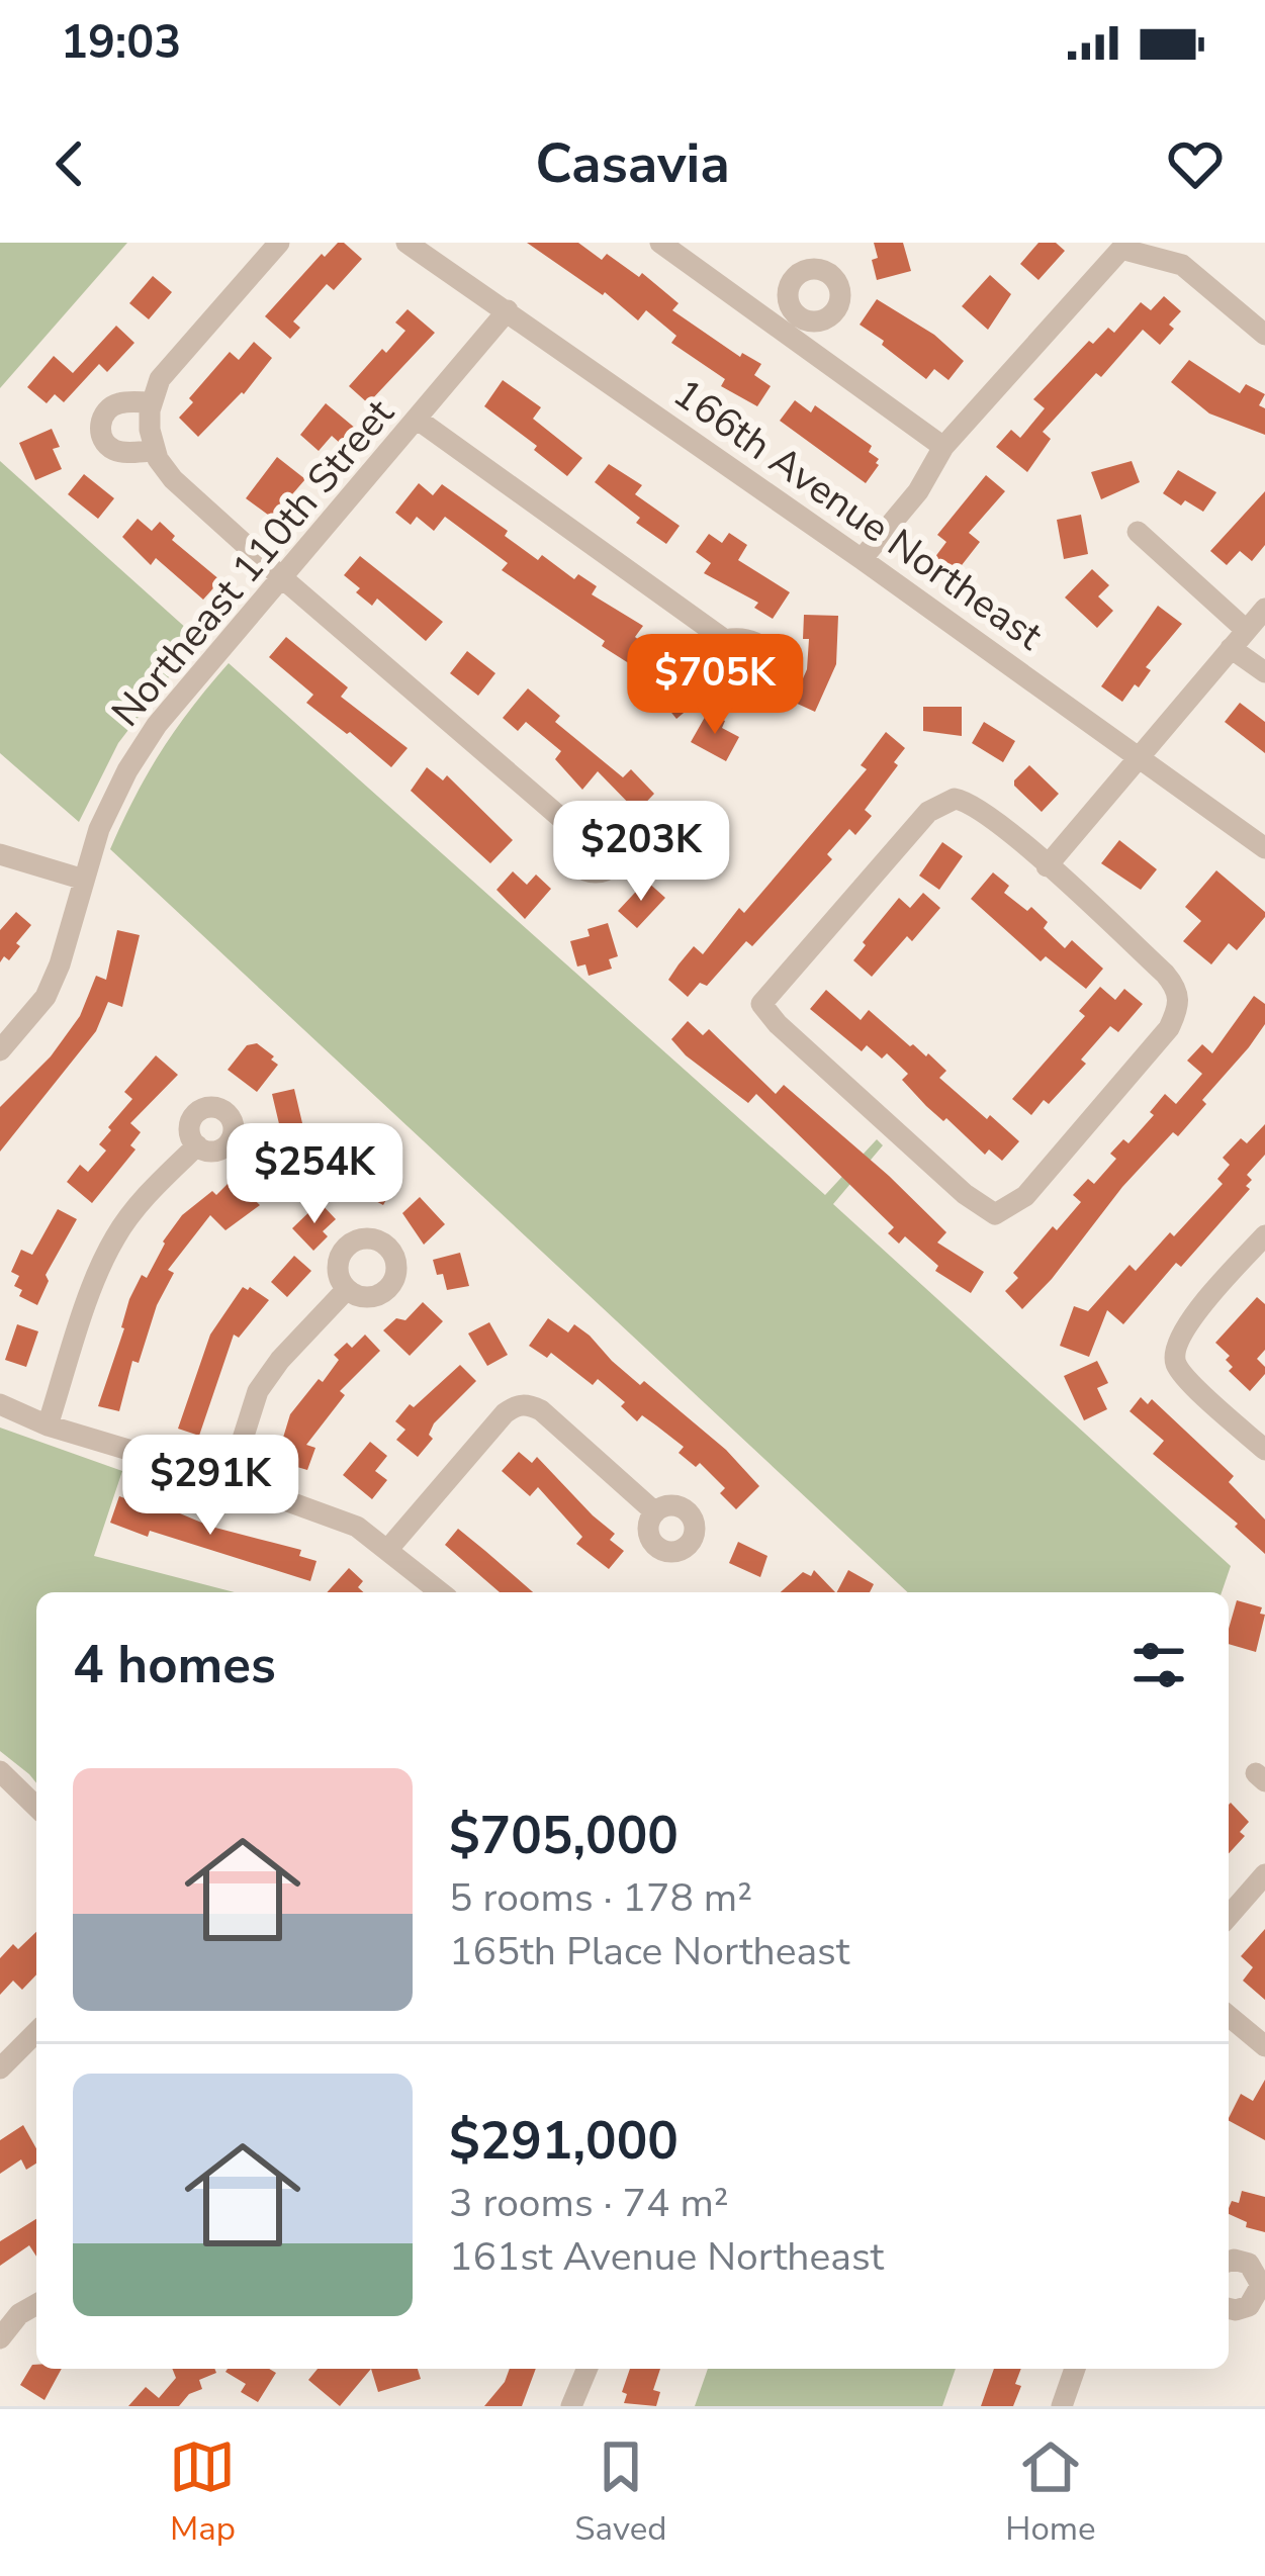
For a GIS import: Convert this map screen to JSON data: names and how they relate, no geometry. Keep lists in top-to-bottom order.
{
  "streets": {
    "street": ["166th Avenue Northeast", "Northeast 110th Street"]
  },
  "crossings": [
    ["166th Avenue Northeast", "Northeast 110th Street"]
  ],
  "page": {
    "status": "19:03",
    "header": "Casavia",
    "price": [
      "$705K",
      "$203K",
      "$254K",
      "$291K"
    ],
    "heading": "4 homes",
    "list": [
      {
        "name": "$705,000",
        "note": "5 rooms · 178 m² · 165th Place Northeast"
      },
      {
        "name": "$291,000",
        "note": "3 rooms · 74 m² · 161st Avenue Northeast"
      }
    ],
    "tabs": ["Map", "Saved", "Home"]
  }
}
